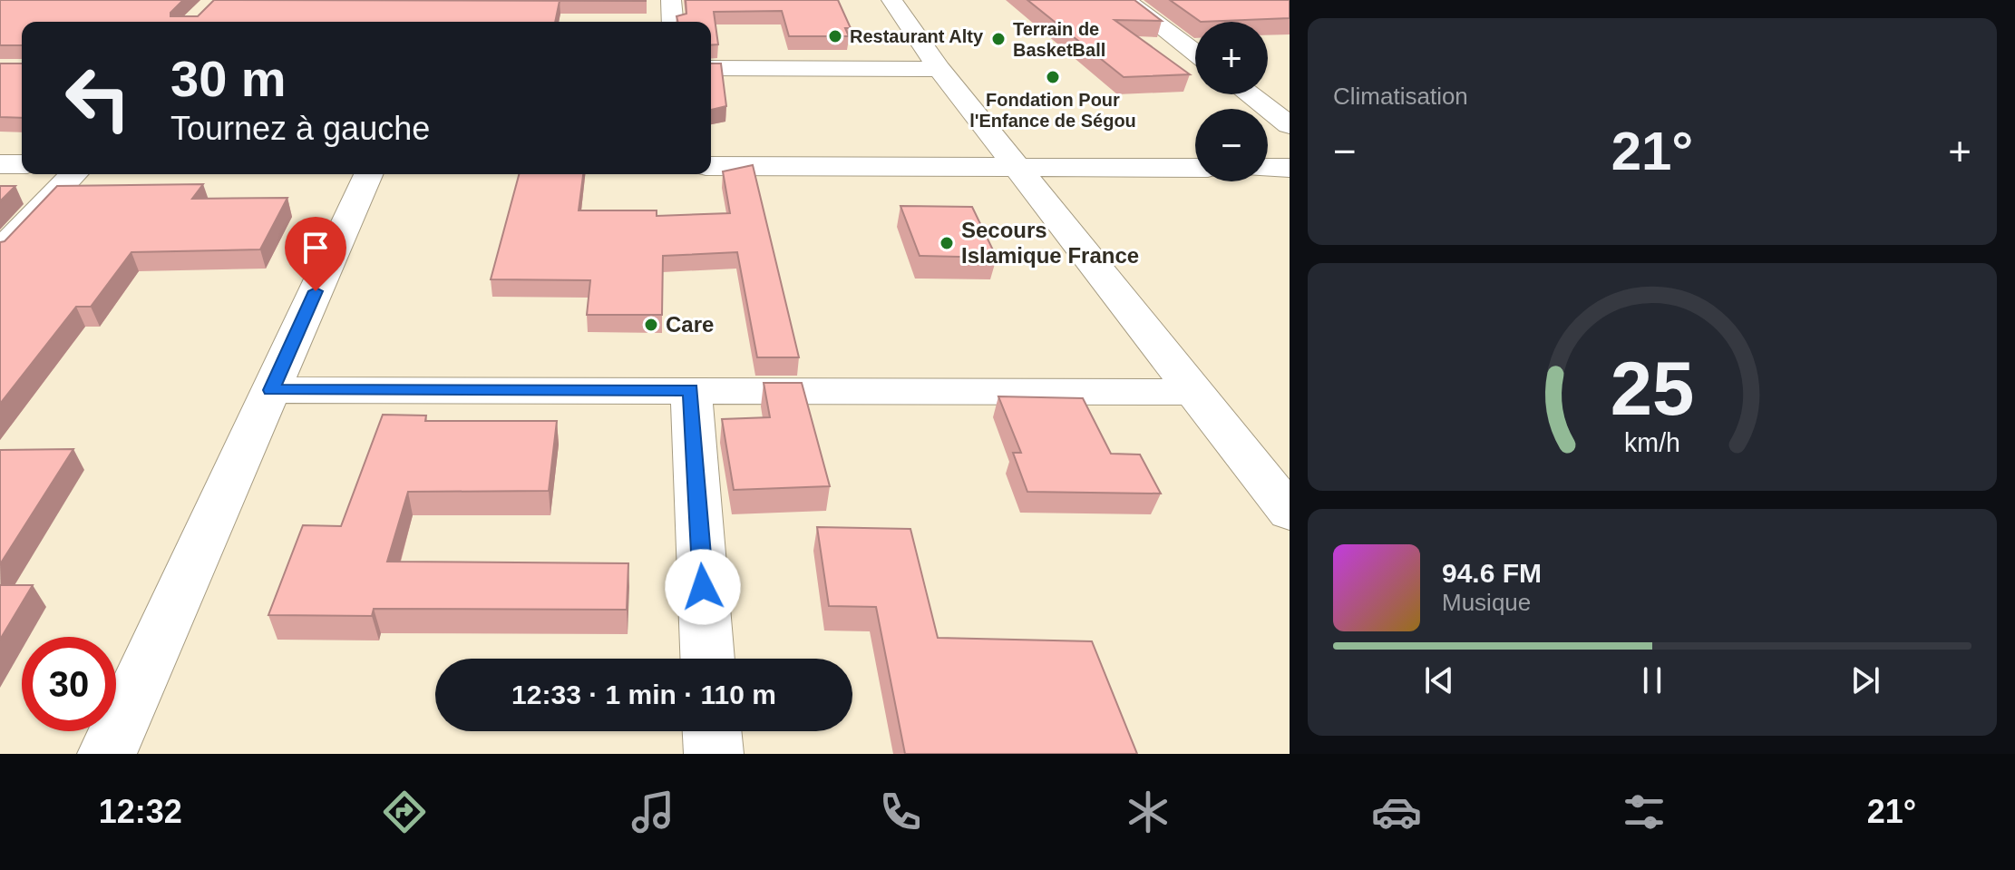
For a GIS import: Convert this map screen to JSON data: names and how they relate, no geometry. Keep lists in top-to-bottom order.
{
  "places": [
    "Restaurant Alty",
    "Terrain de BasketBall",
    "Fondation Pour l'Enfance de Ségou",
    "Secours Islamique France",
    "Care"
  ],
  "page": {
    "tile": "Climatisation",
    "map_buttons": ["+", "−"],
    "turn": ["30 m", "Tournez à gauche"],
    "heat": ["−", "21°", "+"],
    "song": ["94.6 FM", "Musique"],
    "limit": "30",
    "trip": "12:33 · 1 min · 110 m",
    "tabs": ["12:32", "21°"],
    "gauge": ["25", "km/h"]
  }
}
